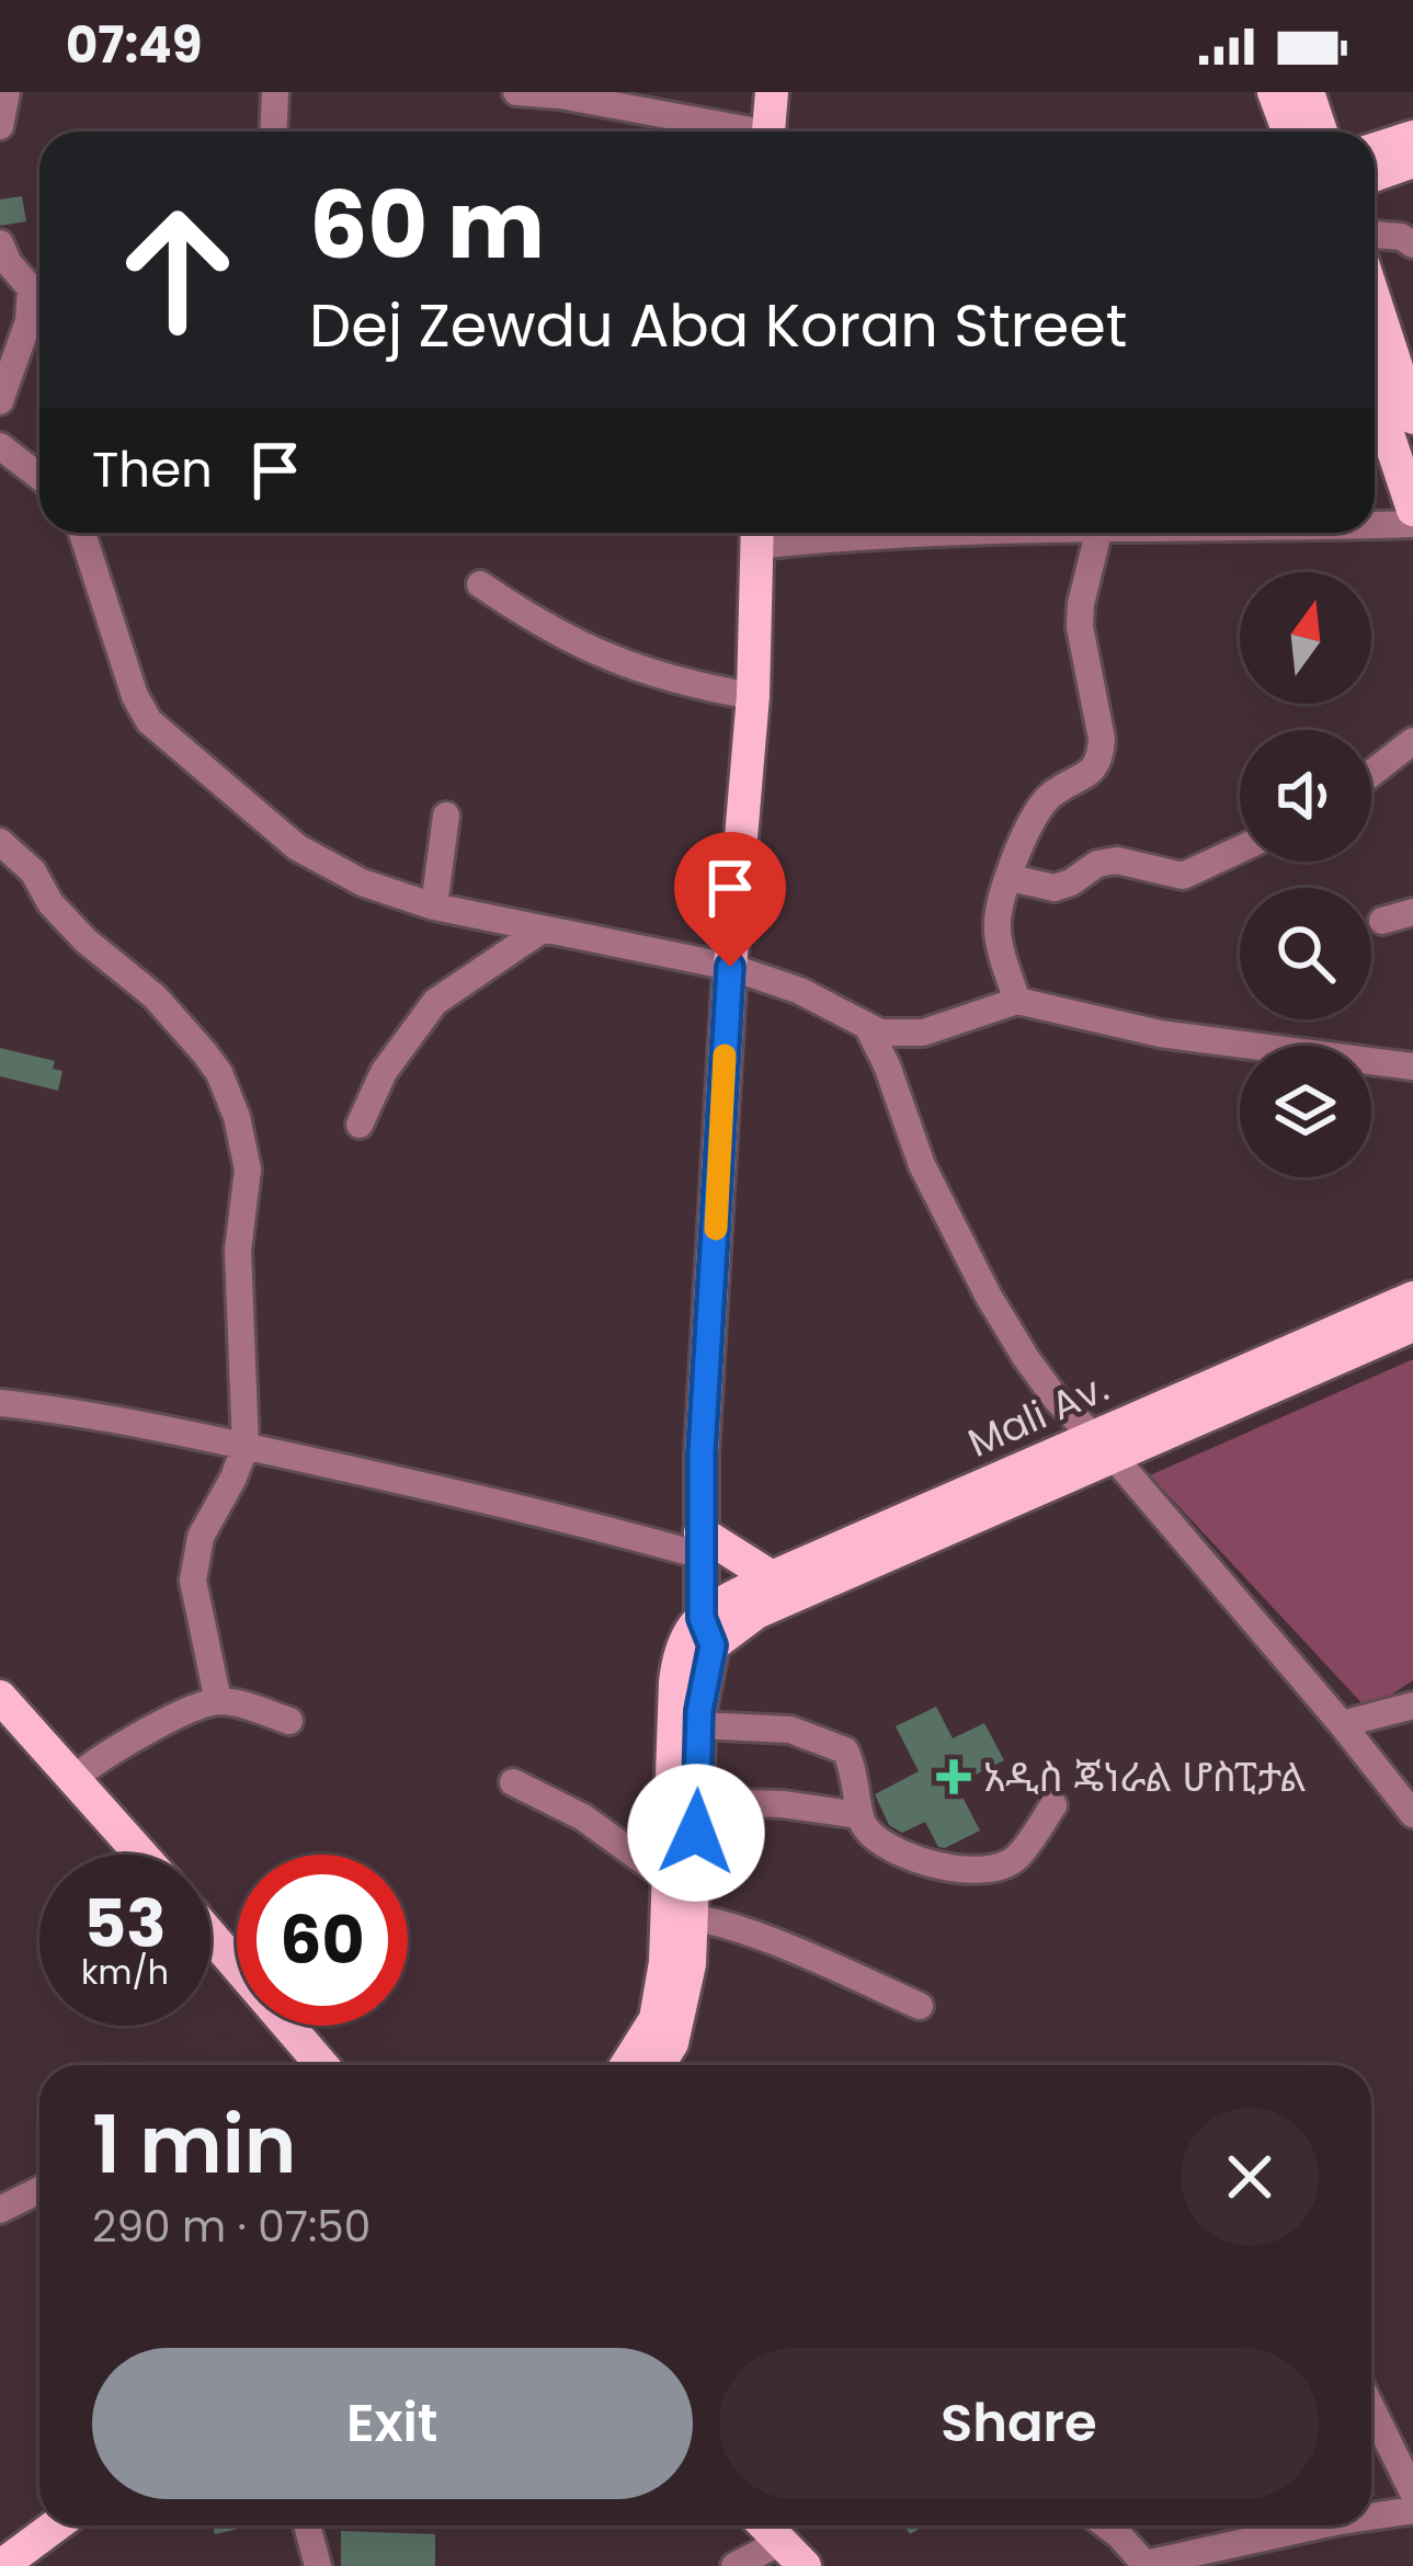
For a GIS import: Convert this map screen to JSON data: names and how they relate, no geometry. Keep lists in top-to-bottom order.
{
  "streets": {
    "main road": ["Mali Av."]
  },
  "places": {
    "health": ["አዲስ ጄነራል ሆስፒታል"]
  },
  "north": "top",
  "page": {
    "status": "07:49",
    "turn": ["60 m", "Dej Zewdu Aba Koran Street"],
    "then": "Then",
    "speed": "53 km/h",
    "limit": "60",
    "heading": ["1 min", "290 m · 07:50"],
    "buttons": ["Exit", "Share"]
  }
}
